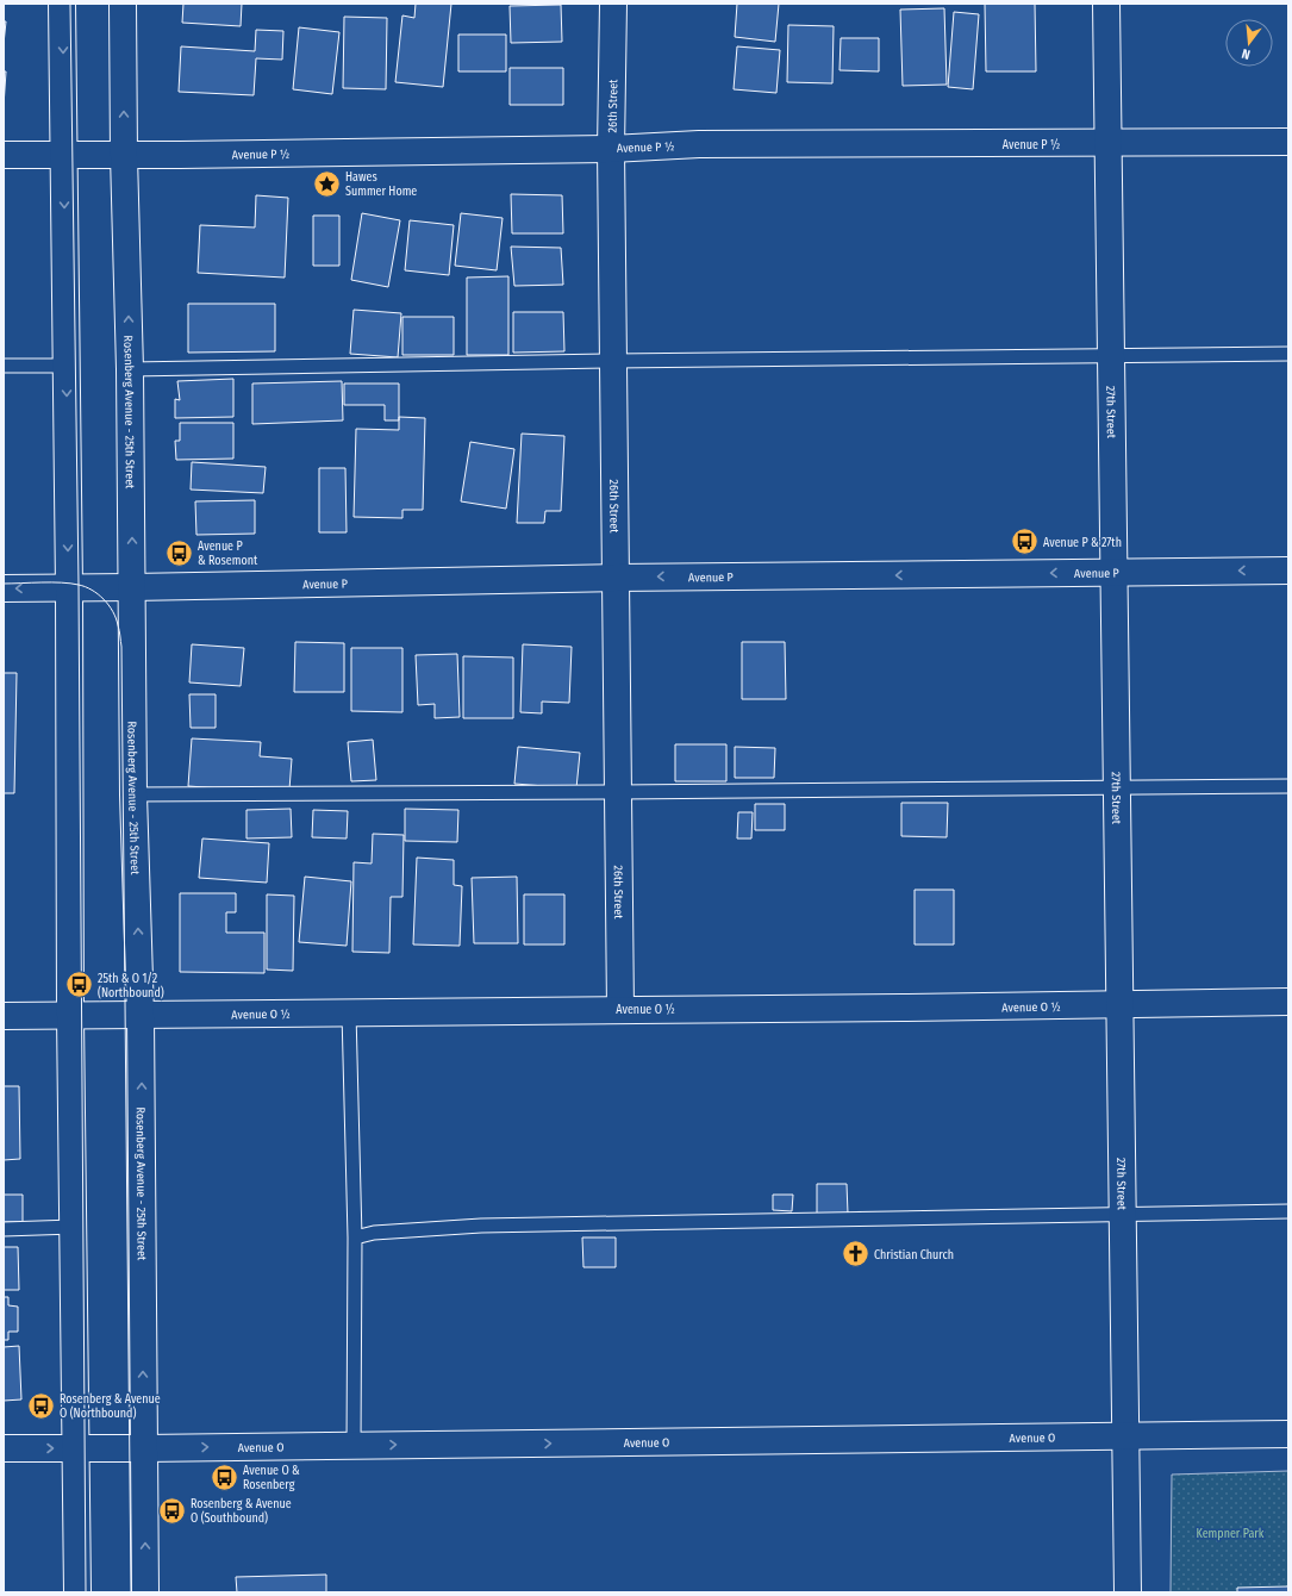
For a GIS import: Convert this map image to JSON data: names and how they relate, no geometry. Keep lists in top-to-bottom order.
{
  "streets": {
    "main road": [
      "26th Street",
      "Avenue P ½",
      "Rosenberg Avenue - 25th Street",
      "27th Street",
      "Avenue P",
      "Avenue O ½",
      "Avenue O"
    ]
  },
  "crossings": [
    ["26th Street", "Avenue P ½"],
    ["26th Street", "Avenue P"],
    ["26th Street", "Avenue O ½"],
    ["Avenue P ½", "Rosenberg Avenue - 25th Street"],
    ["Avenue P ½", "27th Street"],
    ["Rosenberg Avenue - 25th Street", "Avenue P"],
    ["Rosenberg Avenue - 25th Street", "Avenue O ½"],
    ["Rosenberg Avenue - 25th Street", "Avenue O"],
    ["27th Street", "Avenue P"],
    ["27th Street", "Avenue O ½"],
    ["27th Street", "Avenue O"]
  ],
  "one_way": ["Avenue P", "Avenue O"],
  "parks": ["Kempner Park"],
  "places": {
    "place": ["Hawes Summer Home"],
    "bus stop": [
      "Avenue P & 27th",
      "Avenue P & Rosemont",
      "25th & O 1/2 (Northbound)",
      "Rosenberg & Avenue O (Northbound)",
      "Avenue O & Rosenberg",
      "Rosenberg & Avenue O (Southbound)"
    ],
    "church": ["Christian Church"]
  },
  "north": "bottom"
}
